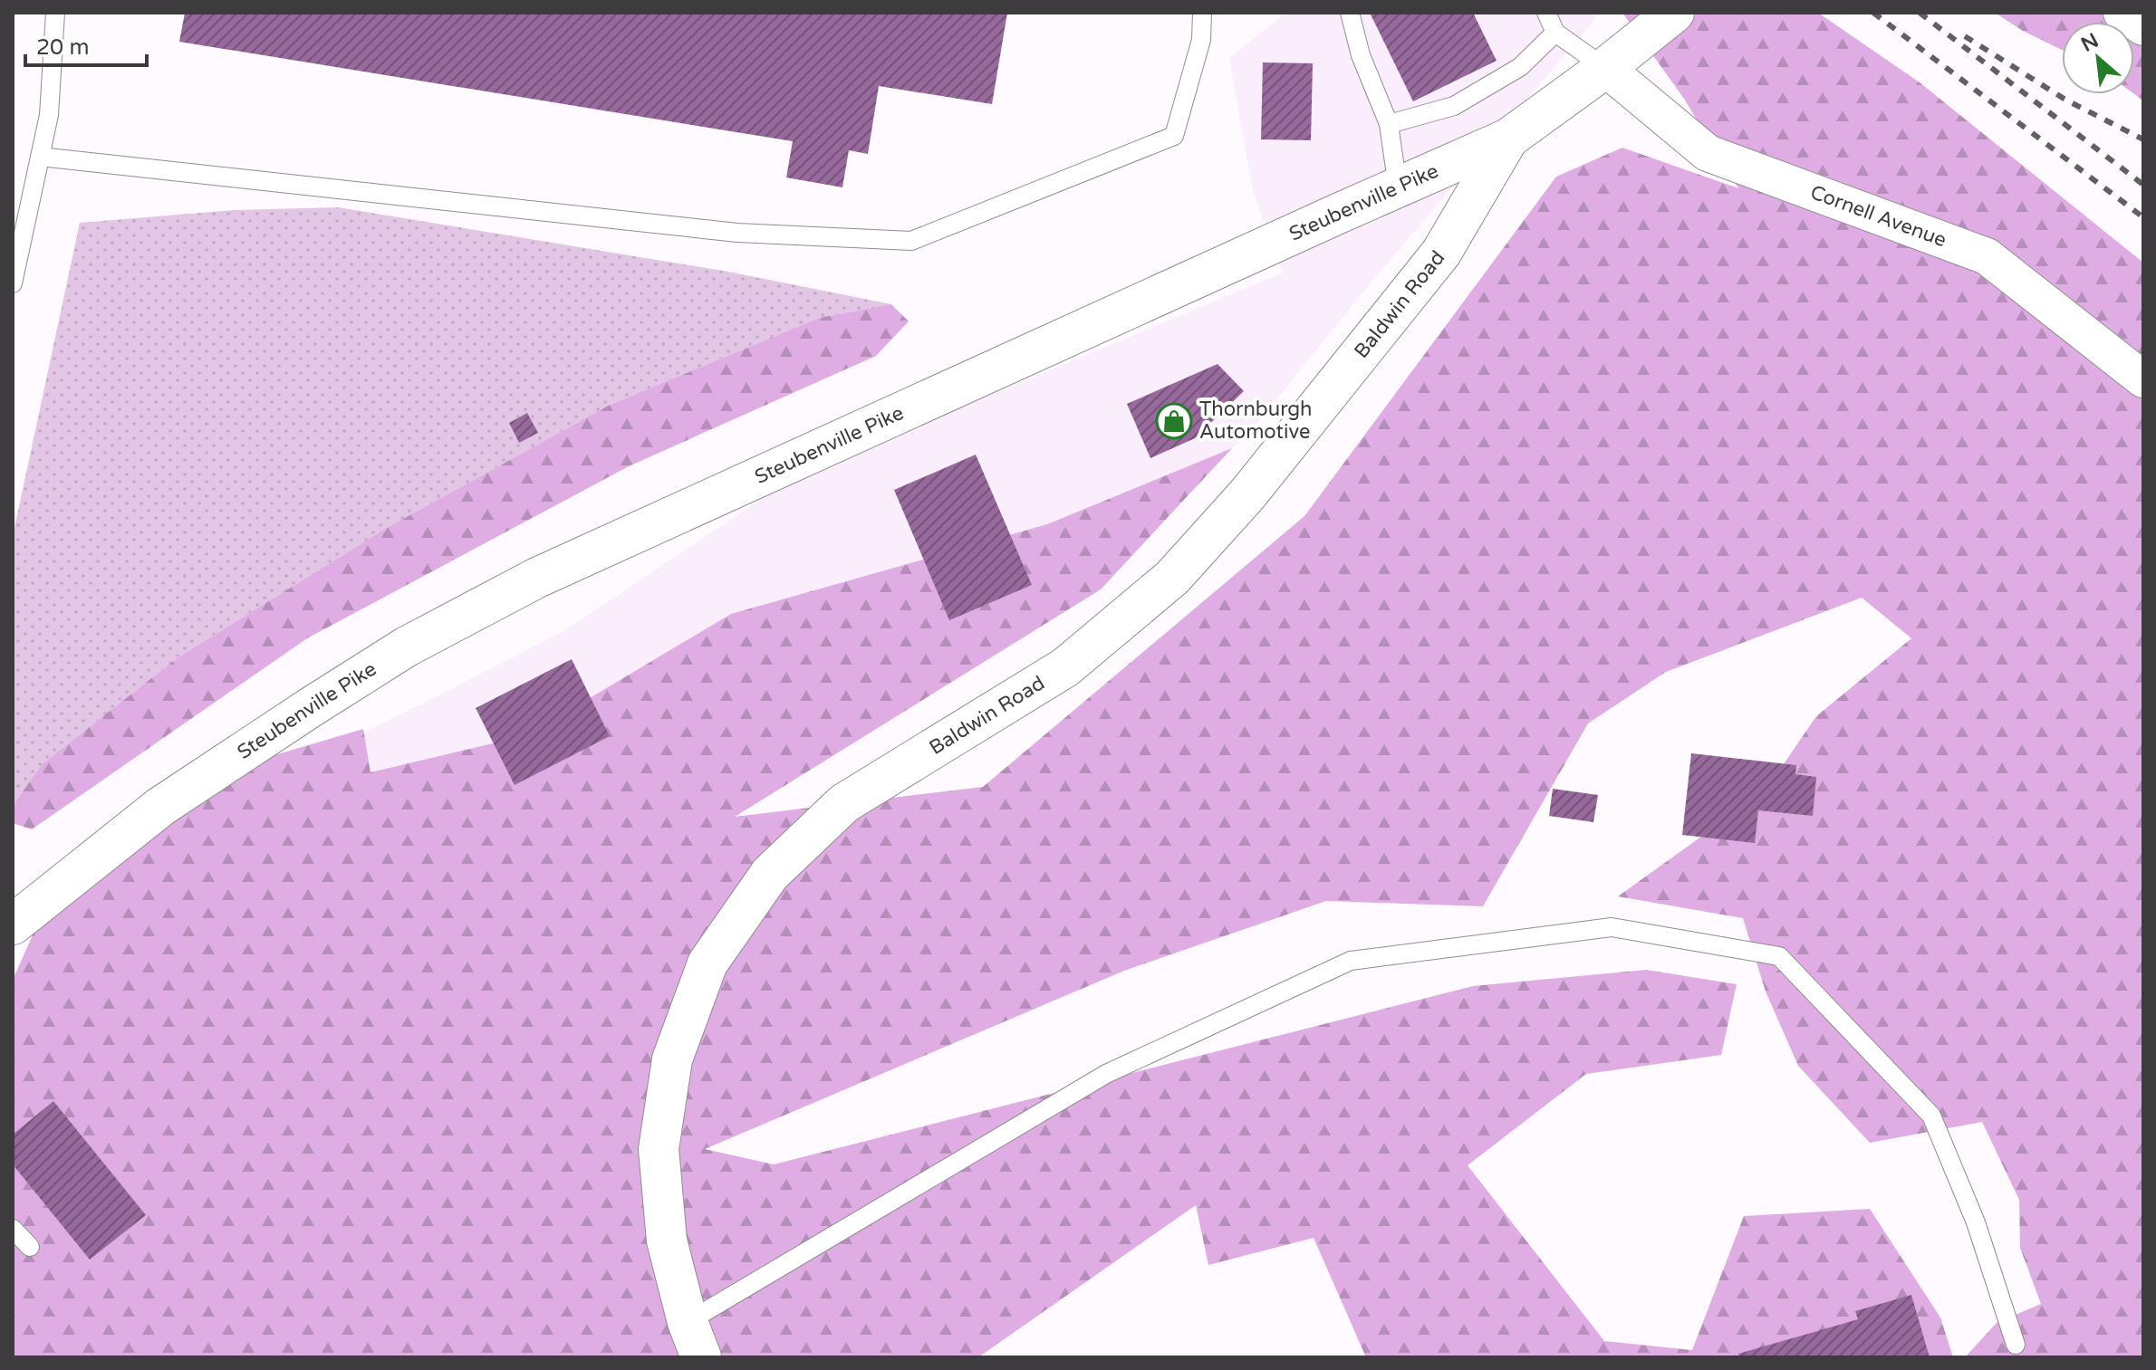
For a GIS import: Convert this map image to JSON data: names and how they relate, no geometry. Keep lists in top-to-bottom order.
{
  "streets": {
    "main road": ["Steubenville Pike", "Baldwin Road"],
    "street": ["Cornell Avenue"]
  },
  "crossings": [
    ["Steubenville Pike", "Cornell Avenue"],
    ["Steubenville Pike", "Baldwin Road"]
  ],
  "places": {
    "shop": ["Thornburgh Automotive"]
  },
  "scale_bar": "20 m",
  "north": "top left"
}
